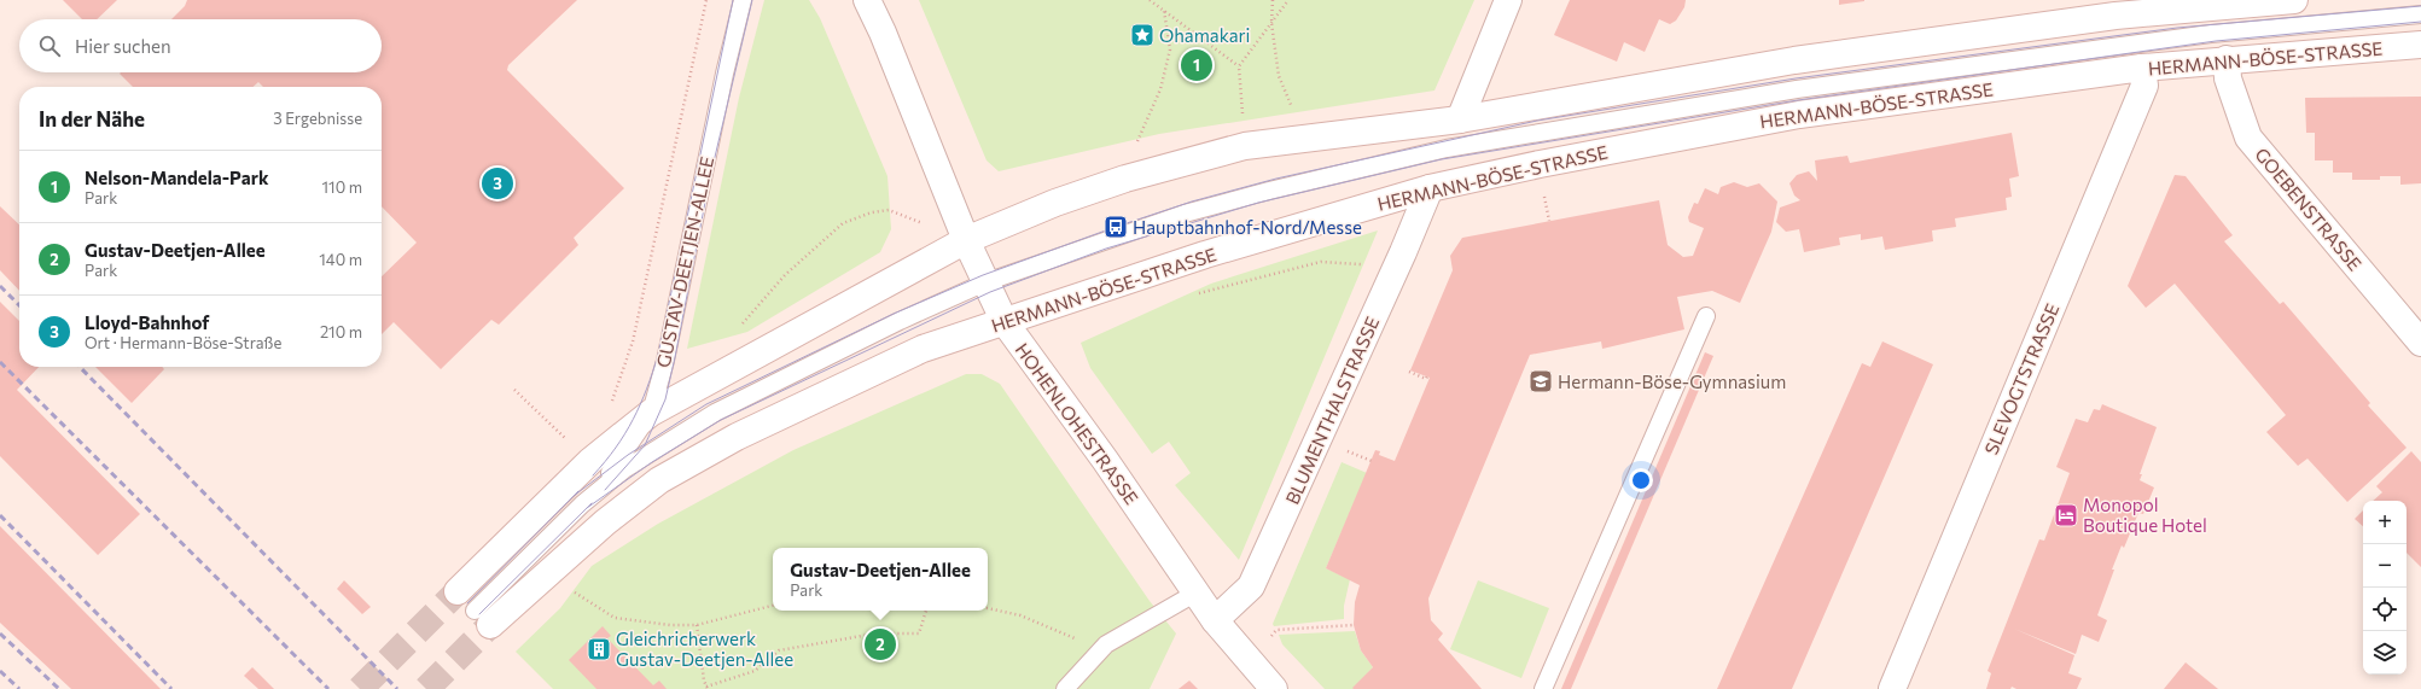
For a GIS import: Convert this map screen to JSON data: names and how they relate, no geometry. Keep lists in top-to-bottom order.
{
  "streets": {
    "main road": [
      "HERMANN-BÖSE-STRASSE",
      "GOEBENSTRASSE",
      "SLEVOGTSTRASSE",
      "BLUMENTHALSTRASSE",
      "HOHENLOHESTRASSE"
    ],
    "lane": ["GUSTAV-DEETJEN-ALLEE"]
  },
  "crossings": [
    ["HERMANN-BÖSE-STRASSE", "GOEBENSTRASSE"],
    ["HERMANN-BÖSE-STRASSE", "SLEVOGTSTRASSE"],
    ["HERMANN-BÖSE-STRASSE", "BLUMENTHALSTRASSE"],
    ["HERMANN-BÖSE-STRASSE", "HOHENLOHESTRASSE"],
    ["BLUMENTHALSTRASSE", "HOHENLOHESTRASSE"]
  ],
  "places": {
    "place": ["Ohamakari"],
    "bus stop": ["Hauptbahnhof-Nord/Messe"],
    "school or university": ["Hermann-Böse-Gymnasium"],
    "hotel": ["Monopol Boutique Hotel"],
    "building": ["Gleichricherwerk Gustav-Deetjen-Allee"]
  },
  "page": {
    "search": "Hier suchen",
    "pins": ["1", "3", "2"],
    "heading": ["In der Nähe", "3 Ergebnisse"],
    "list": [
      {
        "mark": "1",
        "name": "Nelson-Mandela-Park",
        "note": "Park",
        "value": "110 m"
      },
      {
        "mark": "2",
        "name": "Gustav-Deetjen-Allee",
        "note": "Park",
        "value": "140 m"
      },
      {
        "mark": "3",
        "name": "Lloyd-Bahnhof",
        "note": "Ort · Hermann-Böse-Straße",
        "value": "210 m"
      }
    ],
    "map_buttons": ["+", "−"],
    "popup": ["Gustav-Deetjen-Allee", "Park"]
  }
}
